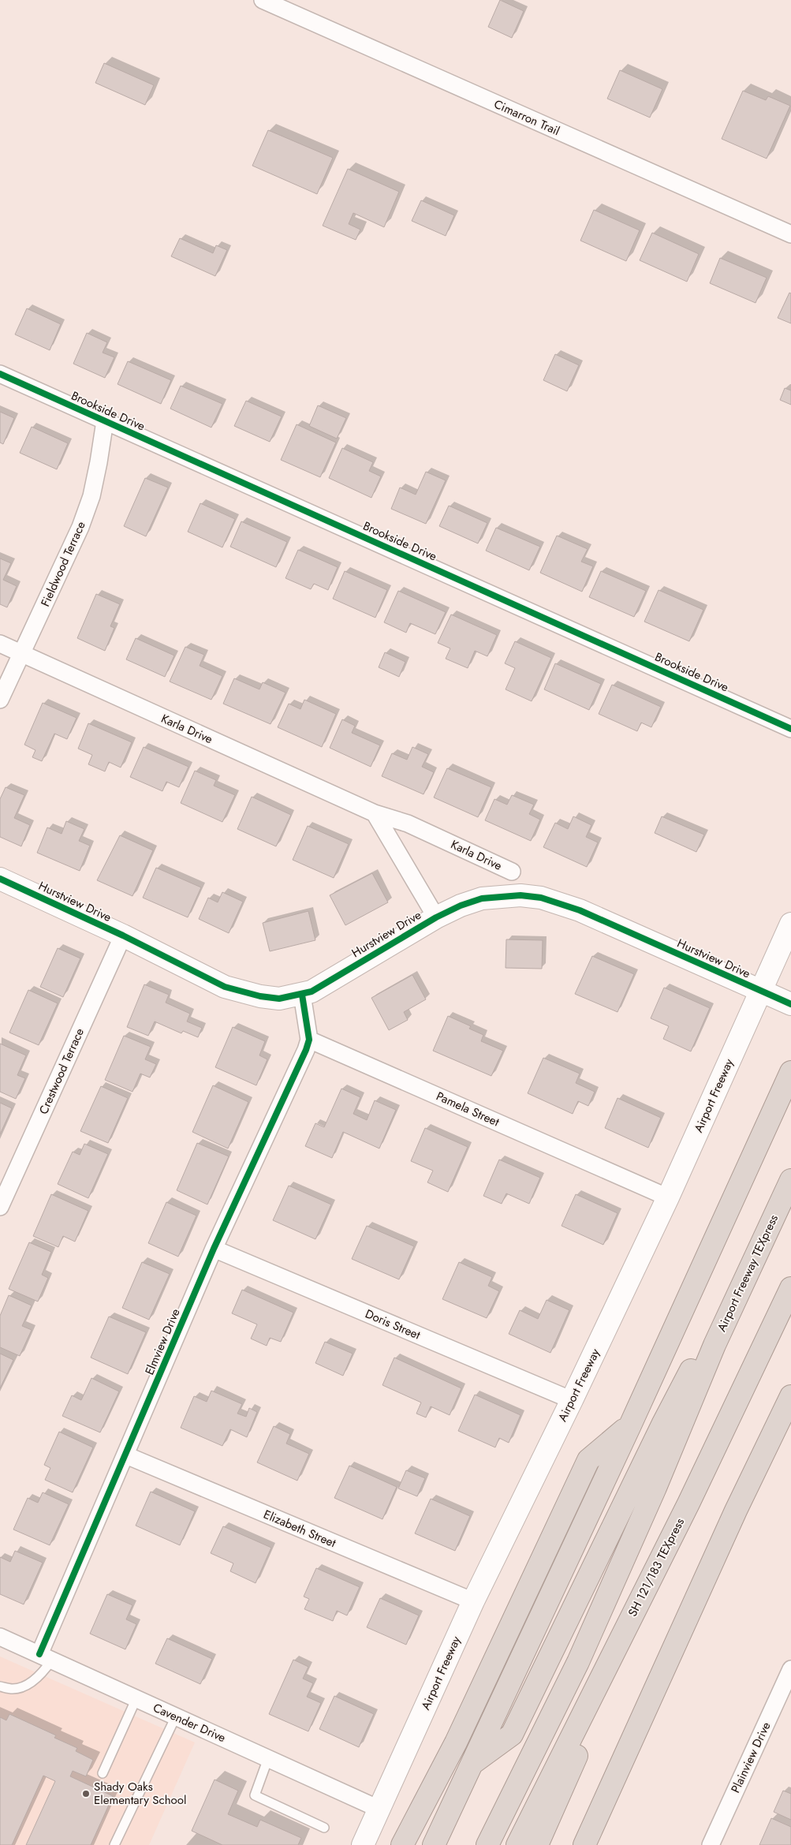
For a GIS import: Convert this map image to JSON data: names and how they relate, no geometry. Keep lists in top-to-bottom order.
{
  "streets": {
    "highway": ["Airport Freeway TEXpress", "SH 121/183 TEXpress"],
    "main road": ["Hurstview Drive", "Airport Freeway"],
    "street": [
      "Cimarron Trail",
      "Brookside Drive",
      "Fieldwood Terrace",
      "Karla Drive",
      "Crestwood Terrace",
      "Pamela Street",
      "Doris Street",
      "Elmview Drive",
      "Elizabeth Street",
      "Cavender Drive",
      "Plainview Drive"
    ]
  },
  "crossings": [
    ["Brookside Drive", "Fieldwood Terrace"],
    ["Fieldwood Terrace", "Karla Drive"],
    ["Hurstview Drive", "Crestwood Terrace"],
    ["Hurstview Drive", "Airport Freeway"],
    ["Airport Freeway", "Pamela Street"],
    ["Airport Freeway", "Doris Street"],
    ["Airport Freeway", "Elizabeth Street"],
    ["Airport Freeway", "Cavender Drive"],
    ["Pamela Street", "Elmview Drive"],
    ["Doris Street", "Elmview Drive"],
    ["Elmview Drive", "Elizabeth Street"],
    ["Elmview Drive", "Cavender Drive"]
  ],
  "places": ["Shady Oaks Elementary School"]
}
